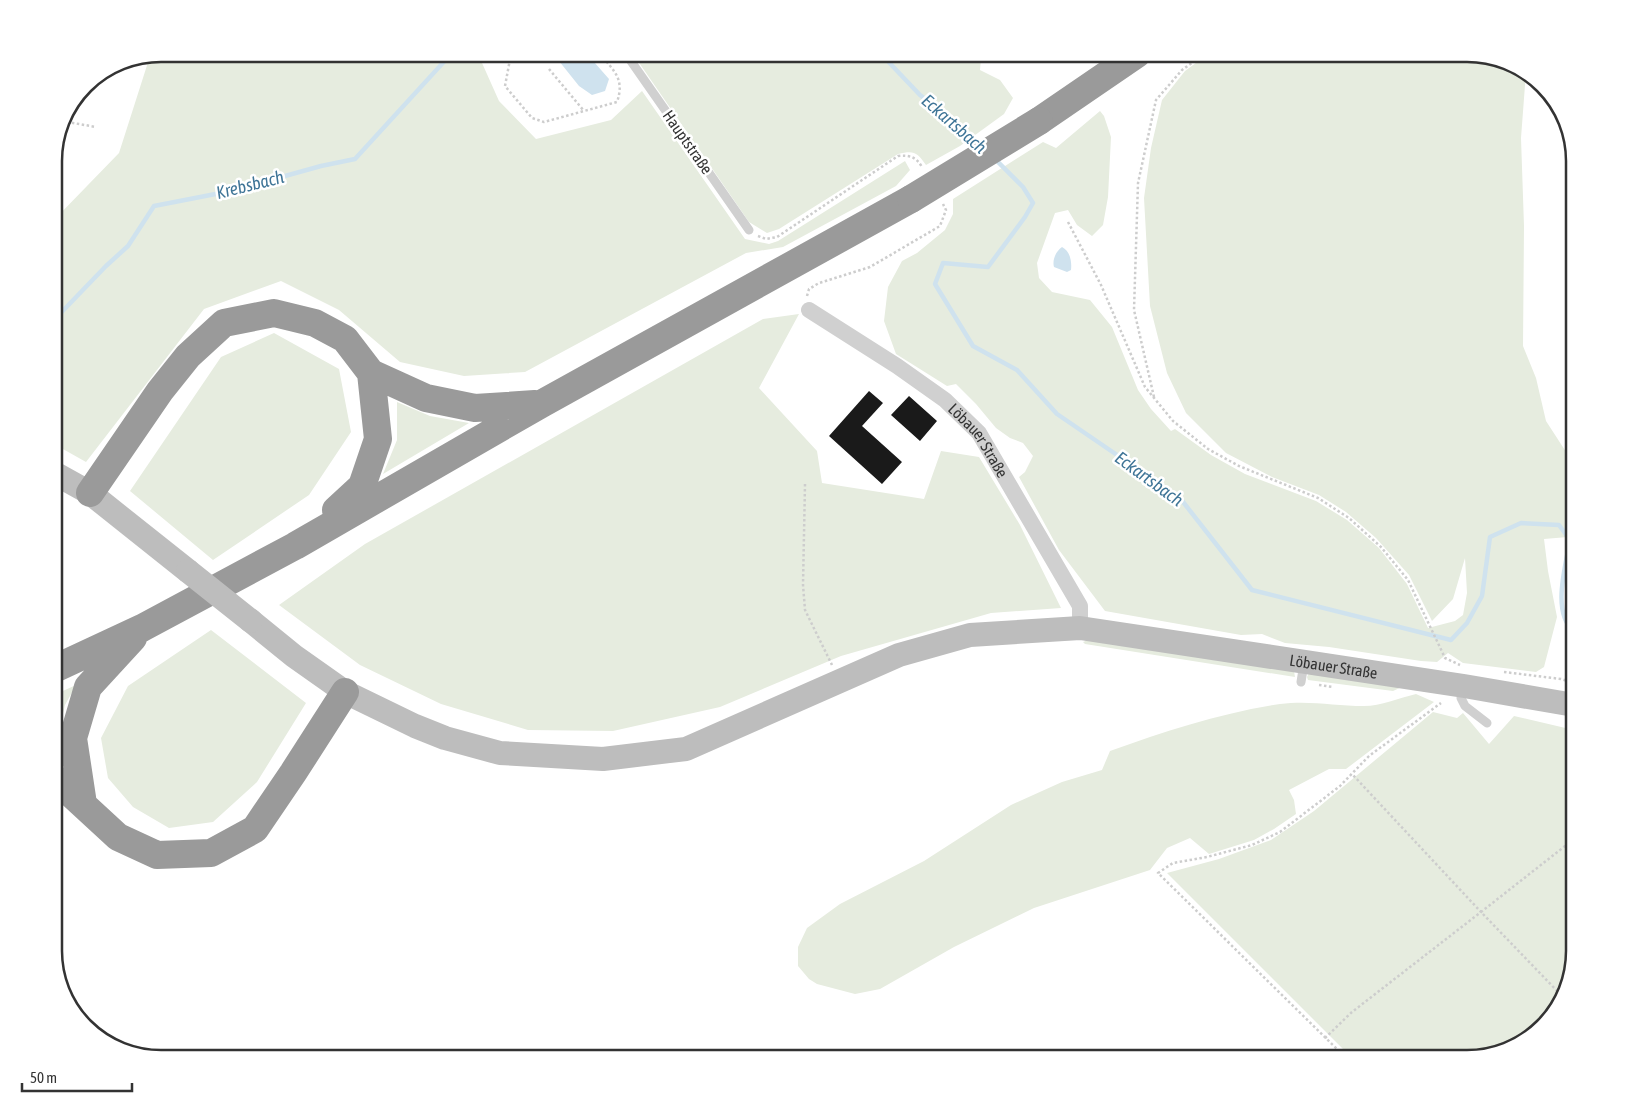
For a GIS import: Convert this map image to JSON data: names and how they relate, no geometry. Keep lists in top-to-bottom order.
{
  "streets": {
    "main road": ["Löbauer Straße"],
    "lane": ["Hauptstraße"]
  },
  "water": ["Eckartsbach", "Krebsbach"],
  "scale_bar": "50 m"
}
